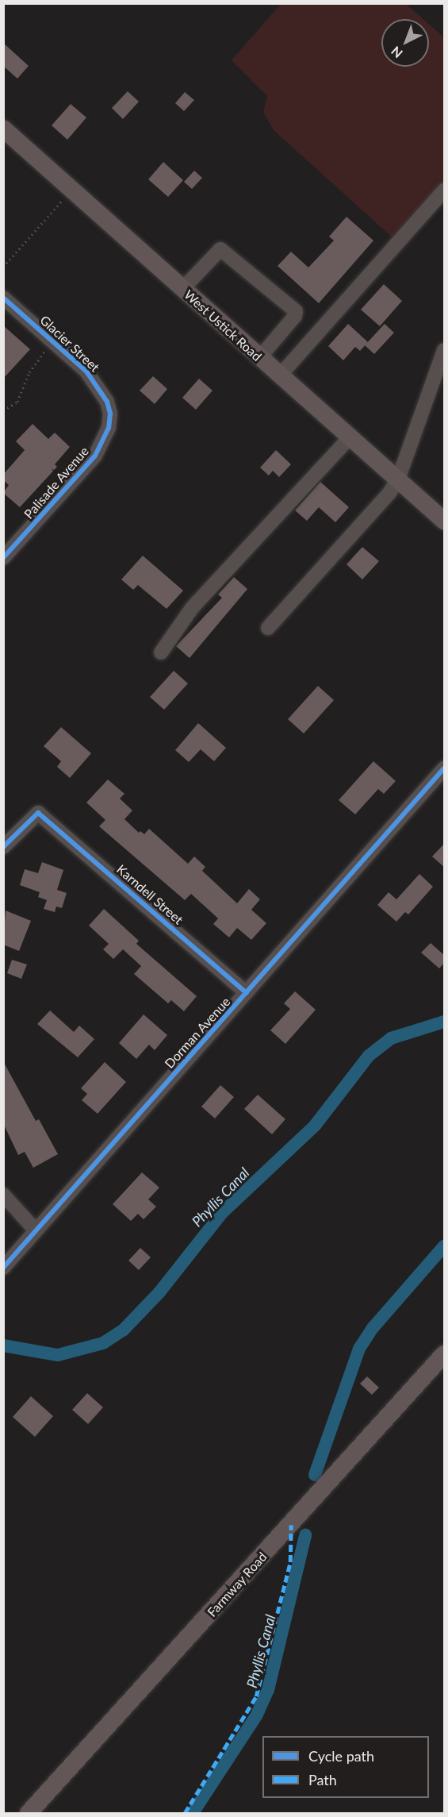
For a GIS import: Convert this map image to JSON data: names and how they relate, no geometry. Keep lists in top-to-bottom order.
{
  "streets": {
    "main road": ["West Ustick Road", "Farmway Road"],
    "street": [
      "Glacier Street",
      "Palisade Avenue",
      "Karndell Street",
      "Dorman Avenue"
    ]
  },
  "crossings": [
    ["Glacier Street", "Palisade Avenue"],
    ["Karndell Street", "Dorman Avenue"]
  ],
  "water": ["Phyllis Canal"],
  "legend": ["Cycle path", "Path"],
  "north": "bottom left"
}
